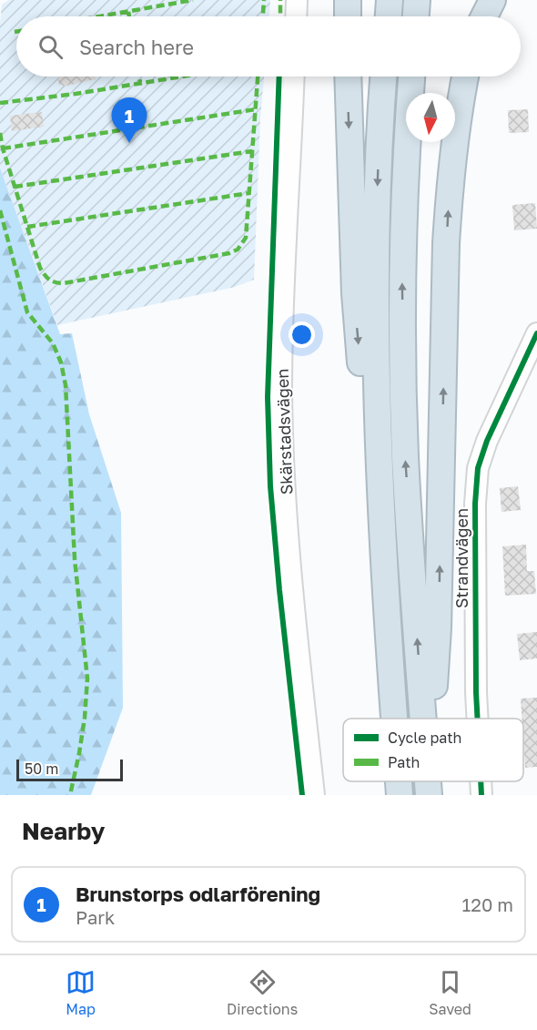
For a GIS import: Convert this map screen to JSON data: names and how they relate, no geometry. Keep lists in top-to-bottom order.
{
  "streets": {
    "main road": ["Skärstadsvägen", "Strandvägen"]
  },
  "legend": ["Cycle path", "Path"],
  "scale_bar": "50 m",
  "north": "bottom",
  "page": {
    "search": "Search here",
    "pins": "1",
    "scale": "50 m",
    "heading": "Nearby",
    "list": [
      {
        "mark": "1",
        "name": "Brunstorps odlarförening",
        "note": "Park",
        "value": "120 m"
      }
    ],
    "nav": ["Map", "Directions", "Saved"]
  }
}
